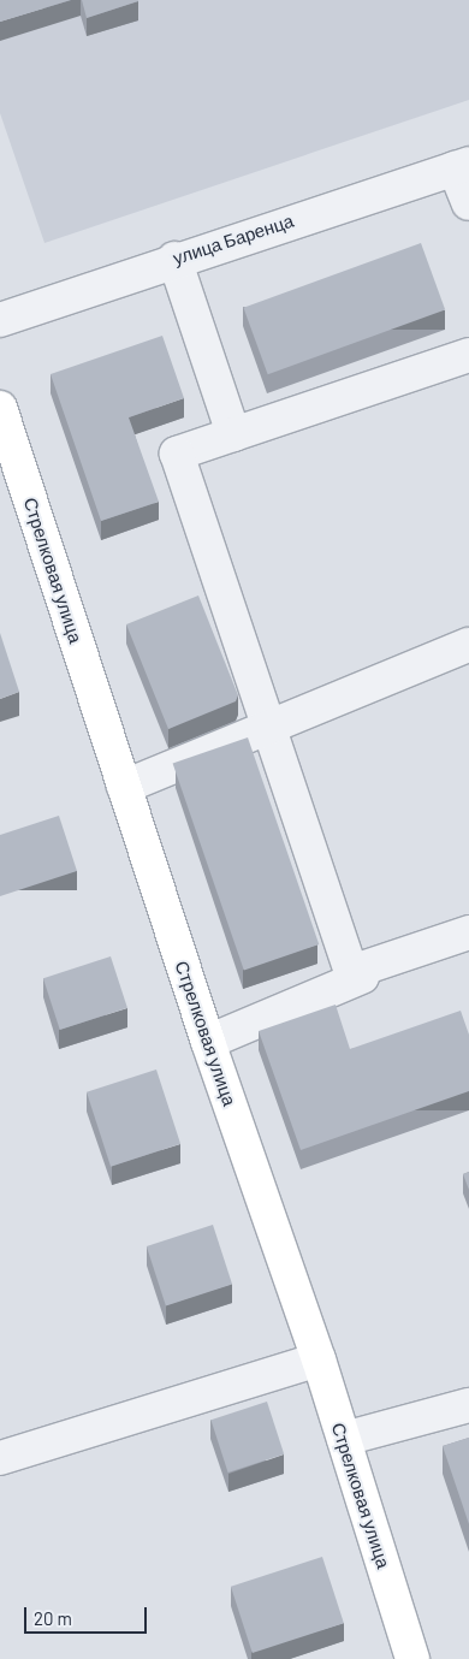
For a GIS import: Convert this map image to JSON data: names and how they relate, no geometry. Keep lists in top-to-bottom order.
{
  "streets": {
    "main road": ["Стрелковая улица"],
    "street": ["улица Баренца"]
  },
  "scale_bar": "20 m"
}
